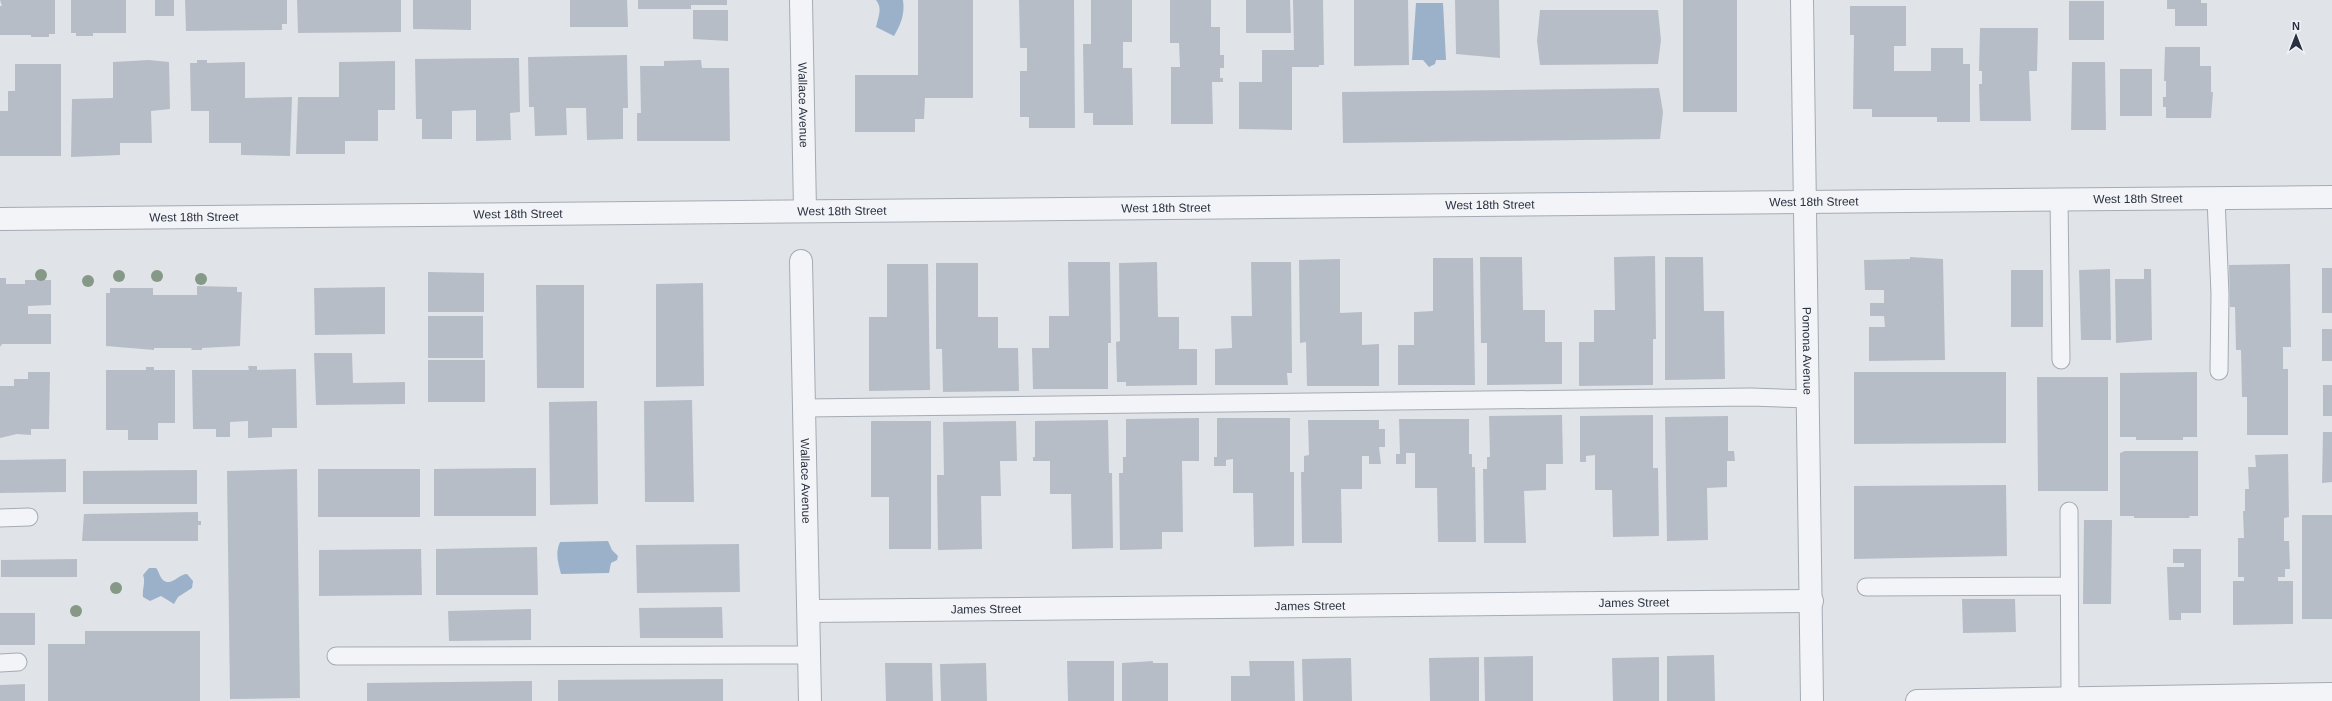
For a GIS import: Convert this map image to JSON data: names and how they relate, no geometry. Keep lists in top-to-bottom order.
{
  "streets": {
    "street": [
      "Wallace Avenue",
      "West 18th Street",
      "Pomona Avenue",
      "James Street"
    ]
  },
  "crossings": [
    ["Wallace Avenue", "West 18th Street"],
    ["Wallace Avenue", "James Street"],
    ["West 18th Street", "Pomona Avenue"],
    ["Pomona Avenue", "James Street"]
  ],
  "north": "top"
}
